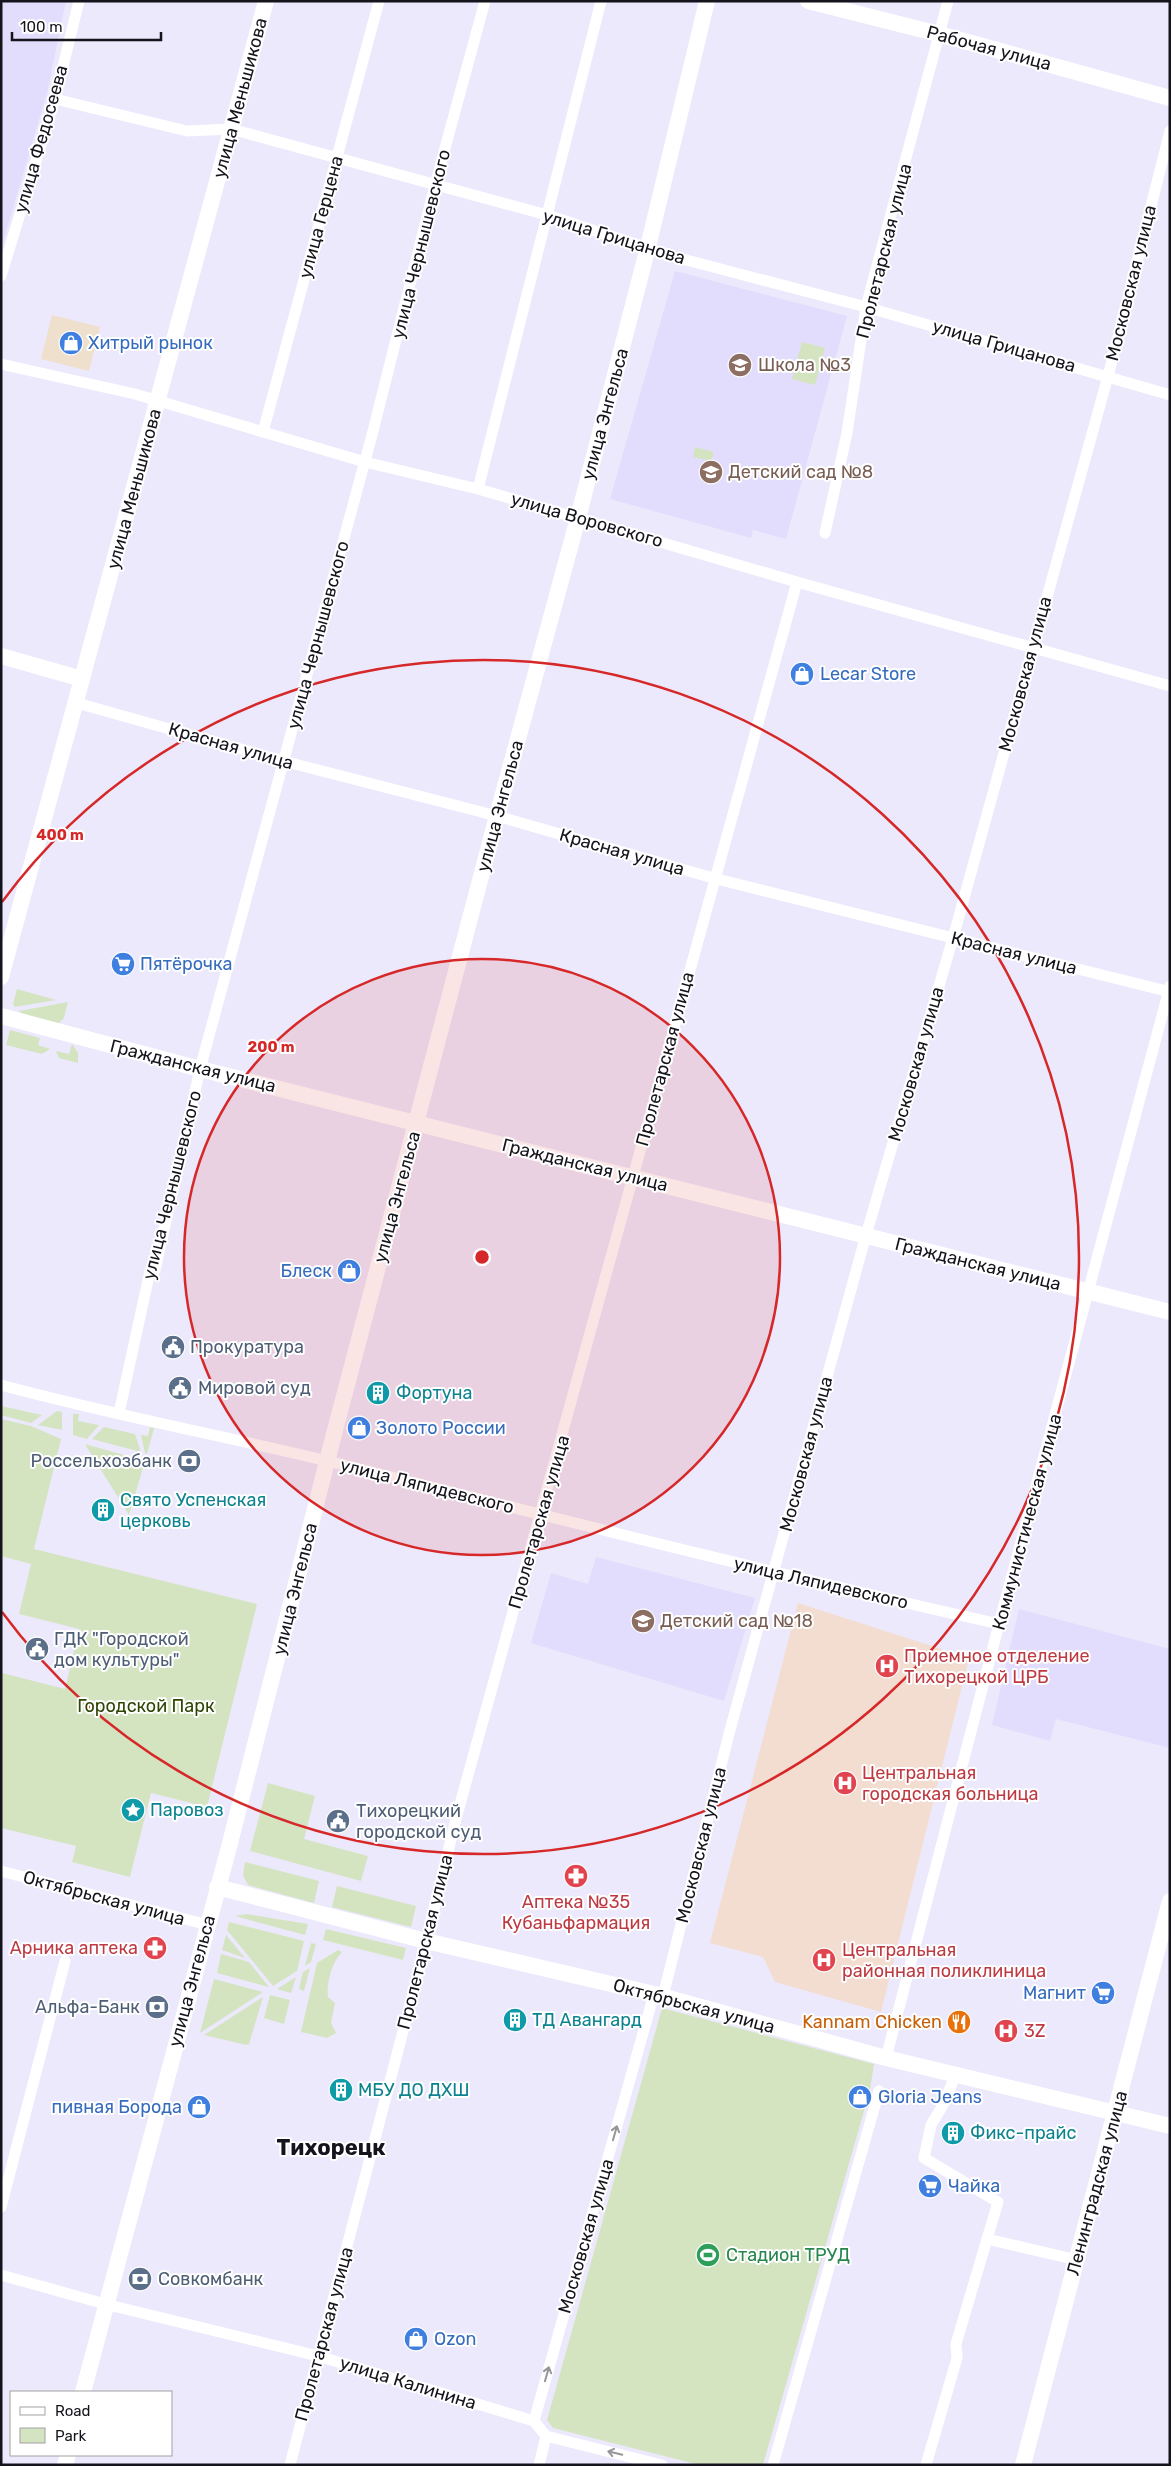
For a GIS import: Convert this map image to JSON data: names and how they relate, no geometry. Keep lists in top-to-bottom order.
{
  "streets": {
    "main road": [
      "Рабочая улица",
      "улица Меньшикова",
      "улица Энгельса",
      "Гражданская улица",
      "Октябрьская улица",
      "Ленинградская улица"
    ],
    "street": [
      "улица Федосеева",
      "улица Герцена",
      "улица Грицанова",
      "улица Чернышевского",
      "Пролетарская улица",
      "Московская улица",
      "улица Воровского",
      "Красная улица",
      "улица Ляпидевского",
      "Коммунистическая улица",
      "улица Калинина"
    ]
  },
  "crossings": [
    ["Рабочая улица", "Пролетарская улица"],
    ["улица Меньшикова", "улица Грицанова"],
    ["улица Меньшикова", "улица Воровского"],
    ["улица Меньшикова", "Красная улица"],
    ["улица Федосеева", "улица Грицанова"],
    ["улица Герцена", "улица Грицанова"],
    ["улица Герцена", "улица Воровского"],
    ["улица Грицанова", "улица Чернышевского"],
    ["улица Грицанова", "Пролетарская улица"],
    ["улица Грицанова", "Московская улица"],
    ["улица Грицанова", "улица Энгельса"],
    ["улица Чернышевского", "улица Воровского"],
    ["улица Чернышевского", "Красная улица"],
    ["улица Чернышевского", "Гражданская улица"],
    ["улица Чернышевского", "улица Ляпидевского"],
    ["Пролетарская улица", "улица Воровского"],
    ["Пролетарская улица", "Красная улица"],
    ["Пролетарская улица", "Гражданская улица"],
    ["Пролетарская улица", "улица Ляпидевского"],
    ["Пролетарская улица", "Октябрьская улица"],
    ["Пролетарская улица", "улица Калинина"],
    ["Московская улица", "улица Воровского"],
    ["Московская улица", "Красная улица"],
    ["Московская улица", "Гражданская улица"],
    ["Московская улица", "улица Ляпидевского"],
    ["Московская улица", "Октябрьская улица"],
    ["Московская улица", "улица Калинина"],
    ["улица Энгельса", "улица Воровского"],
    ["улица Энгельса", "Красная улица"],
    ["улица Энгельса", "Гражданская улица"],
    ["улица Энгельса", "улица Ляпидевского"],
    ["улица Энгельса", "Октябрьская улица"],
    ["улица Энгельса", "улица Калинина"],
    ["Красная улица", "Коммунистическая улица"],
    ["Гражданская улица", "Коммунистическая улица"],
    ["улица Ляпидевского", "Коммунистическая улица"],
    ["Коммунистическая улица", "Октябрьская улица"],
    ["Октябрьская улица", "Ленинградская улица"]
  ],
  "districts": ["Тихорецк"],
  "parks": ["Городской Парк"],
  "places": {
    "shop": [
      "Хитрый рынок",
      "Lecar Store",
      "Блеск",
      "Золото России",
      "Gloria Jeans",
      "пивная Борода",
      "Ozon"
    ],
    "school or university": ["Школа №3", "Детский сад №8", "Детский сад №18"],
    "supermarket": ["Пятёрочка", "Магнит", "Чайка"],
    "public building": [
      "Прокуратура",
      "Мировой суд",
      "ГДК \"Городской дом культуры\"",
      "Тихорецкий городской суд"
    ],
    "building": [
      "Фортуна",
      "Свято Успенская церковь",
      "ТД Авангард",
      "МБУ ДО ДХШ",
      "Фикс-прайс"
    ],
    "bank": ["Россельхозбанк", "Альфа-Банк", "Совкомбанк"],
    "hospital": [
      "Приемное отделение Тихорецкой ЦРБ",
      "Центральная городская больница",
      "Центральная районная поликлиница",
      "3Z"
    ],
    "place": ["Паровоз"],
    "pharmacy": ["Аптека №35 Кубаньфармация", "Арника аптека"],
    "restaurant": ["Kannam Chicken"],
    "sports": ["Стадион ТРУД"]
  },
  "legend": ["Road", "Park"],
  "scale_bar": "100 m",
  "rings": ["400 m", "200 m"]
}
